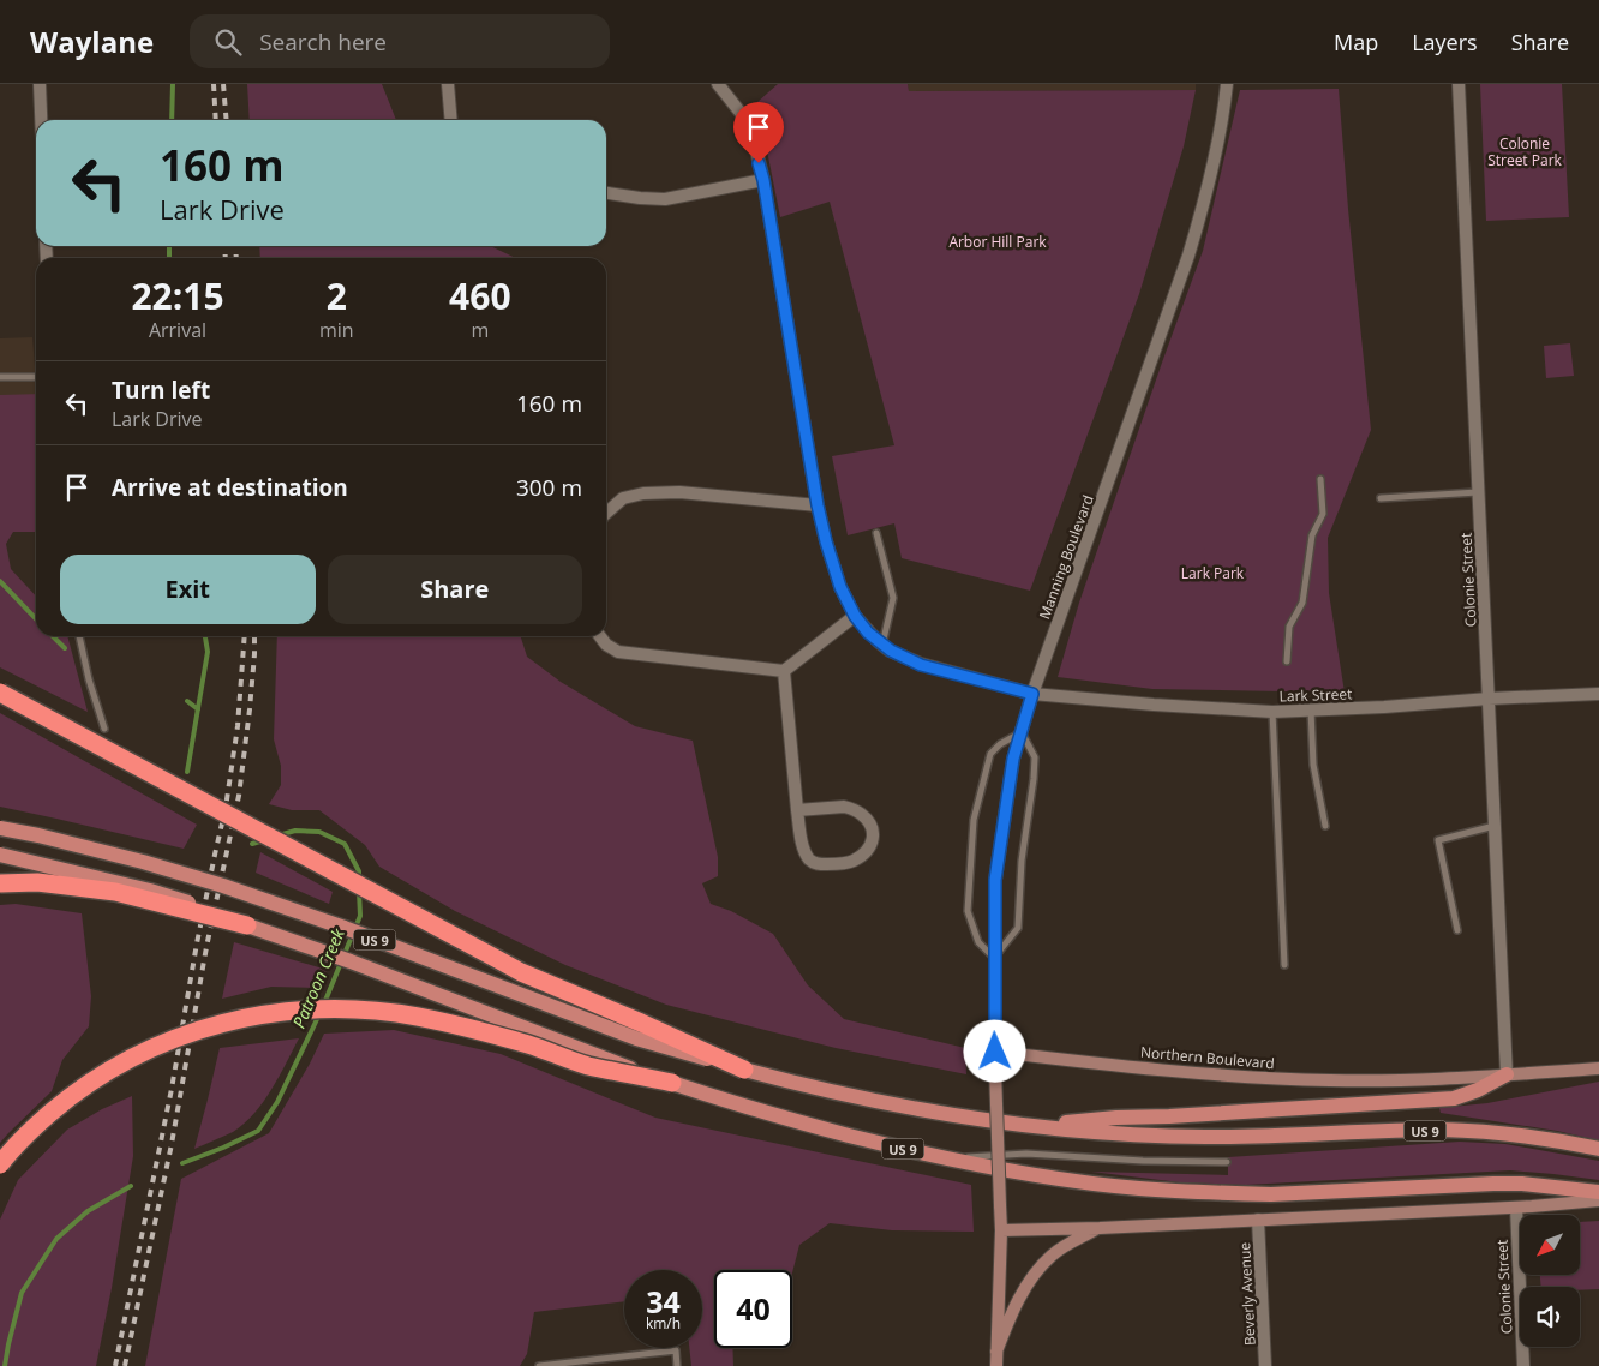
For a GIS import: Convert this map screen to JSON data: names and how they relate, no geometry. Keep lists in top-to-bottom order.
{
  "streets": {
    "main road": ["US 9", "Northern Boulevard"],
    "street": [
      "Manning Boulevard",
      "Colonie Street",
      "Lark Street",
      "Beverly Avenue"
    ]
  },
  "crossings": [
    ["Manning Boulevard", "Lark Street"],
    ["Manning Boulevard", "Northern Boulevard"],
    ["Colonie Street", "Lark Street"],
    ["Colonie Street", "Northern Boulevard"]
  ],
  "water": ["Patroon Creek"],
  "parks": ["Colonie Street Park", "Arbor Hill Park", "Lark Park"],
  "north": "bottom left",
  "page": {
    "header": "Waylane",
    "search": "Search here",
    "nav": ["Map", "Layers", "Share"],
    "turn": ["160 m", "Lark Drive"],
    "eta": [
      "22:15",
      "Arrival",
      "2",
      "min",
      "460",
      "m"
    ],
    "list": [
      {
        "name": "Turn left",
        "note": "Lark Drive",
        "value": "160 m"
      },
      {
        "name": "Arrive at destination",
        "value": "300 m"
      }
    ],
    "buttons": ["Exit", "Share"],
    "speed": "34 km/h",
    "limit": "40"
  }
}
